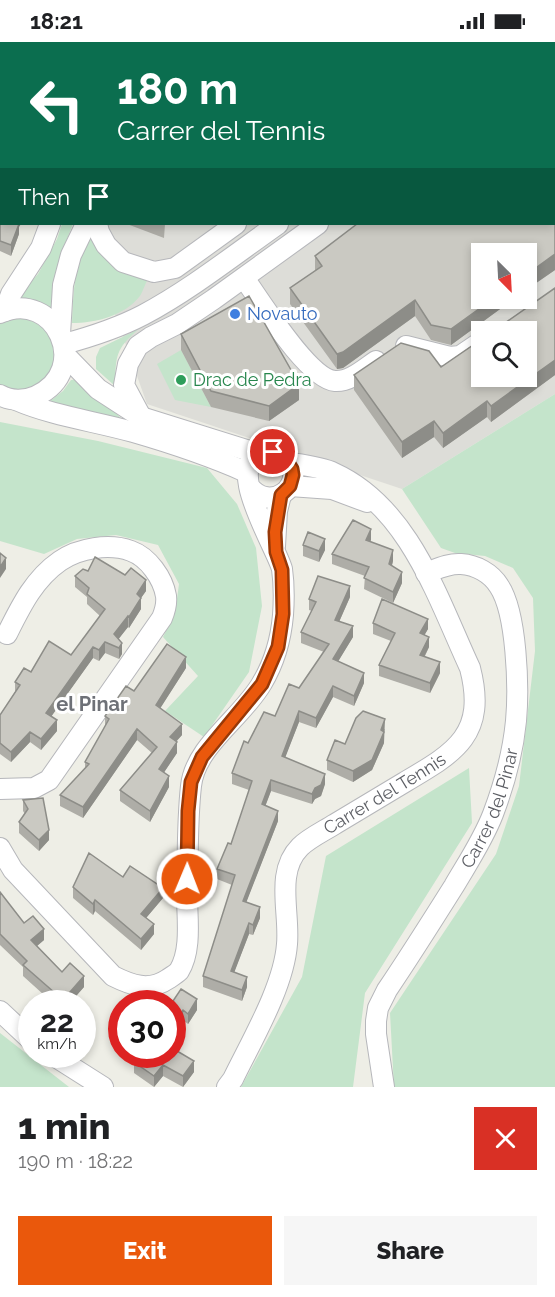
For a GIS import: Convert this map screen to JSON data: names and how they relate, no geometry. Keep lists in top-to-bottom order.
{
  "streets": {
    "street": ["Carrer del Tennis", "Carrer del Pinar"]
  },
  "crossings": [
    ["Carrer del Tennis", "Carrer del Pinar"]
  ],
  "districts": ["el Pinar"],
  "places": ["Novauto", "Drac de Pedra"],
  "north": "bottom right",
  "page": {
    "status": "18:21",
    "turn": ["180 m", "Carrer del Tennis"],
    "then": "Then",
    "speed": "22 km/h",
    "limit": "30",
    "heading": ["1 min", "190 m · 18:22"],
    "buttons": ["Exit", "Share"]
  }
}
